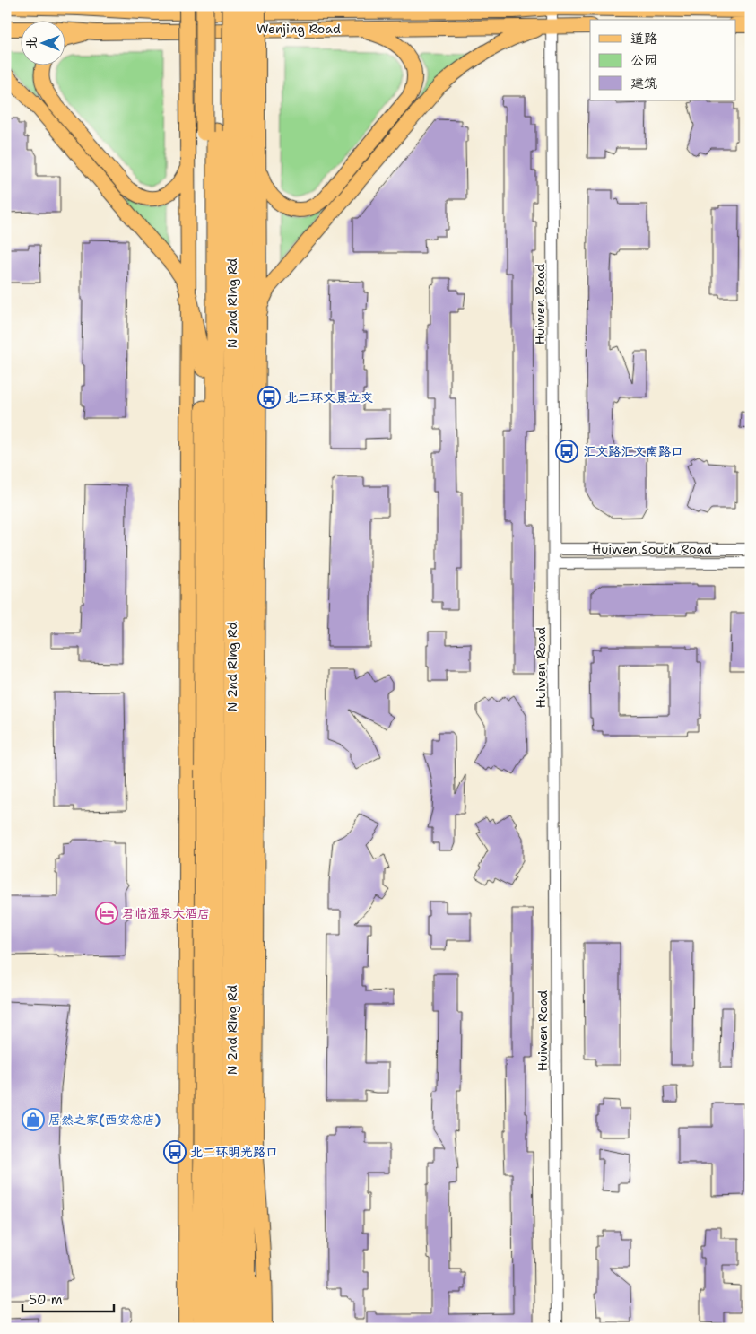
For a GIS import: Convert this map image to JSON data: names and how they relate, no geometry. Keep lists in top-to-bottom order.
{
  "streets": {
    "highway": ["N 2nd Ring Rd"],
    "main road": ["Wenjing Road"],
    "street": ["Huiwen Road", "Huiwen South Road"]
  },
  "crossings": [
    ["Wenjing Road", "Huiwen Road"],
    ["Huiwen Road", "Huiwen South Road"]
  ],
  "places": {
    "bus stop": ["北二环文景立交", "汇文路汇文南路口", "北二环明光路口"],
    "hotel": ["君临温泉大酒店"],
    "shop": ["居然之家(西安总店)"]
  },
  "legend": ["道路", "公园", "建筑"],
  "scale_bar": "50 m",
  "north": "left"
}
